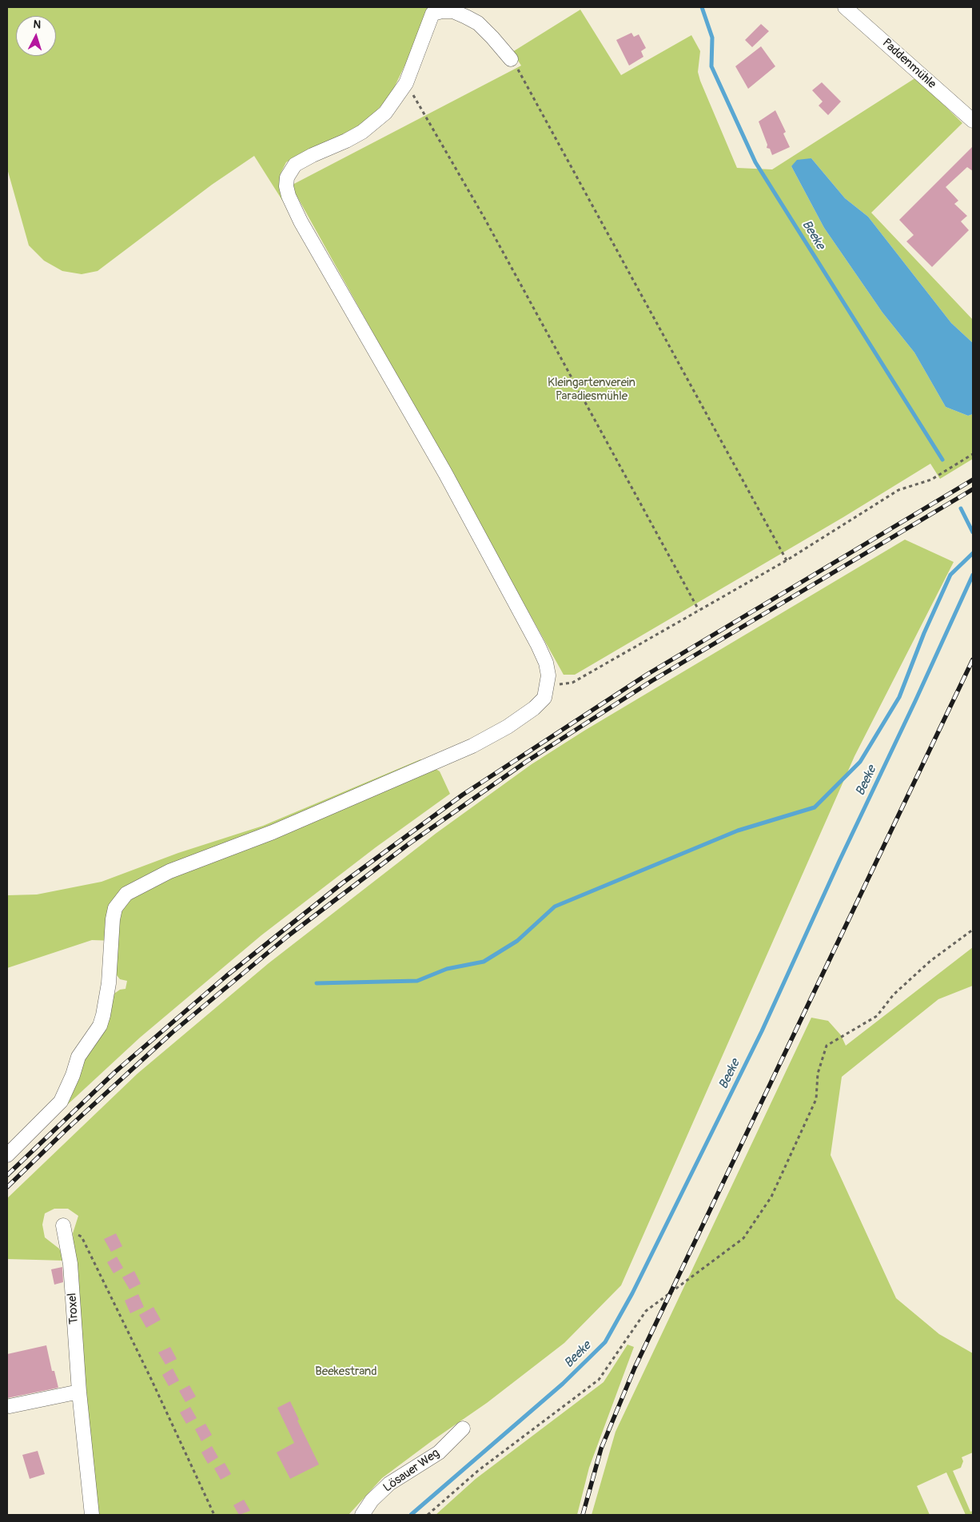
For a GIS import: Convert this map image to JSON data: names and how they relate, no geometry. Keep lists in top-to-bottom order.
{
  "streets": {
    "street": ["Paddenmühle", "Troxel", "Lösauer Weg"]
  },
  "water": ["Beeke"],
  "parks": ["Kleingartenverein Paradiesmühle", "Beekestrand"],
  "north": "top"
}
